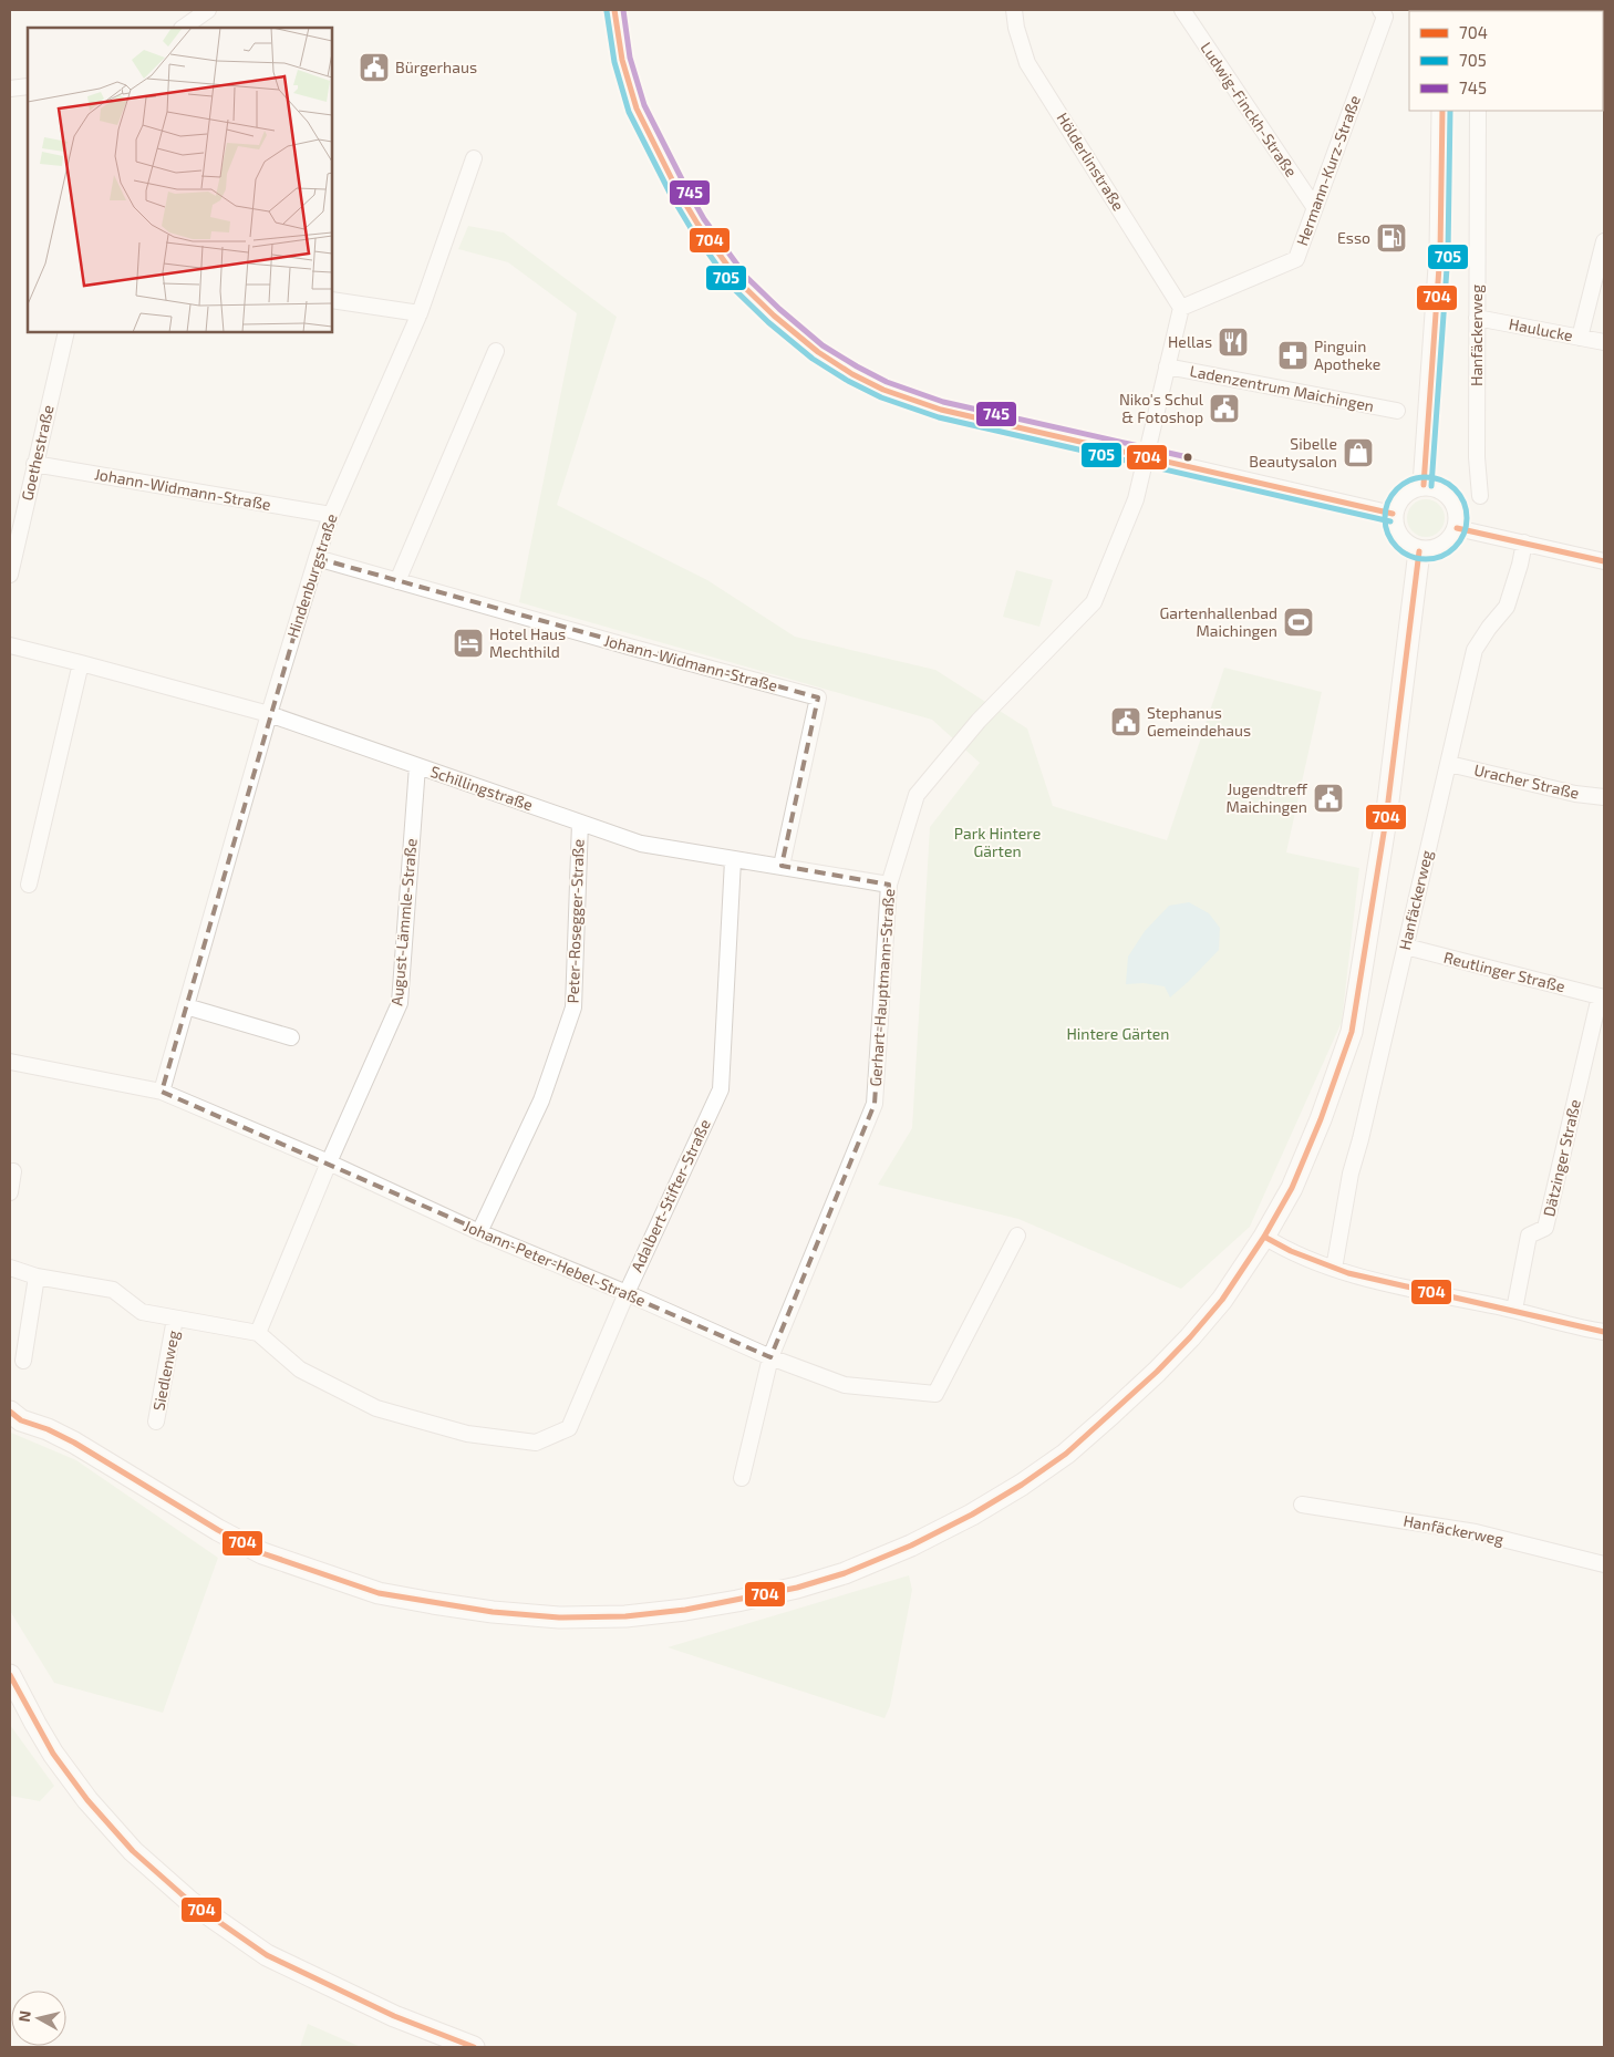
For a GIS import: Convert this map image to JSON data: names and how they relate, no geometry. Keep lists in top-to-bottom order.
{
  "streets": {
    "street": [
      "Ludwig-Finckh-Straße",
      "Hölderlinstraße",
      "Hermann-Kurz-Straße",
      "Haulucke",
      "Hanfäckerweg",
      "Ladenzentrum Maichingen",
      "Goethestraße",
      "Johann-Widmann-Straße",
      "Hindenburgstraße",
      "Uracher Straße",
      "Schillingstraße",
      "Peter-Rosegger-Straße",
      "August-Lämmle-Straße",
      "Reutlinger Straße",
      "Gerhart-Hauptmann-Straße",
      "Dätzinger Straße",
      "Adalbert-Stifter-Straße",
      "Johann-Peter-Hebel-Straße",
      "Siedlenweg"
    ]
  },
  "crossings": [
    ["Ludwig-Finckh-Straße", "Hermann-Kurz-Straße"],
    ["Hölderlinstraße", "Hermann-Kurz-Straße"],
    ["Haulucke", "Hanfäckerweg"],
    ["Hanfäckerweg", "Uracher Straße"],
    ["Hanfäckerweg", "Reutlinger Straße"],
    ["Goethestraße", "Johann-Widmann-Straße"],
    ["Johann-Widmann-Straße", "Hindenburgstraße"],
    ["Johann-Widmann-Straße", "Schillingstraße"],
    ["Hindenburgstraße", "Schillingstraße"],
    ["Hindenburgstraße", "Johann-Peter-Hebel-Straße"],
    ["Schillingstraße", "Peter-Rosegger-Straße"],
    ["Schillingstraße", "August-Lämmle-Straße"],
    ["Schillingstraße", "Gerhart-Hauptmann-Straße"],
    ["Schillingstraße", "Adalbert-Stifter-Straße"],
    ["Peter-Rosegger-Straße", "Johann-Peter-Hebel-Straße"],
    ["August-Lämmle-Straße", "Johann-Peter-Hebel-Straße"],
    ["Reutlinger Straße", "Dätzinger Straße"],
    ["Gerhart-Hauptmann-Straße", "Johann-Peter-Hebel-Straße"],
    ["Adalbert-Stifter-Straße", "Johann-Peter-Hebel-Straße"],
    ["Adalbert-Stifter-Straße", "Siedlenweg"]
  ],
  "parks": ["Park Hintere Gärten", "Hintere Gärten"],
  "places": {
    "public building": [
      "Bürgerhaus",
      "Niko's Schul & Fotoshop",
      "Stephanus Gemeindehaus",
      "Jugendtreff Maichingen"
    ],
    "fuel station": ["Esso"],
    "restaurant": ["Hellas"],
    "pharmacy": ["Pinguin Apotheke"],
    "shop": ["Sibelle Beautysalon"],
    "sports": ["Gartenhallenbad Maichingen"],
    "hotel": ["Hotel Haus Mechthild"]
  },
  "lines": ["transit line 704", "transit line 745", "transit line 705"],
  "legend": ["704", "705", "745"],
  "north": "left"
}
